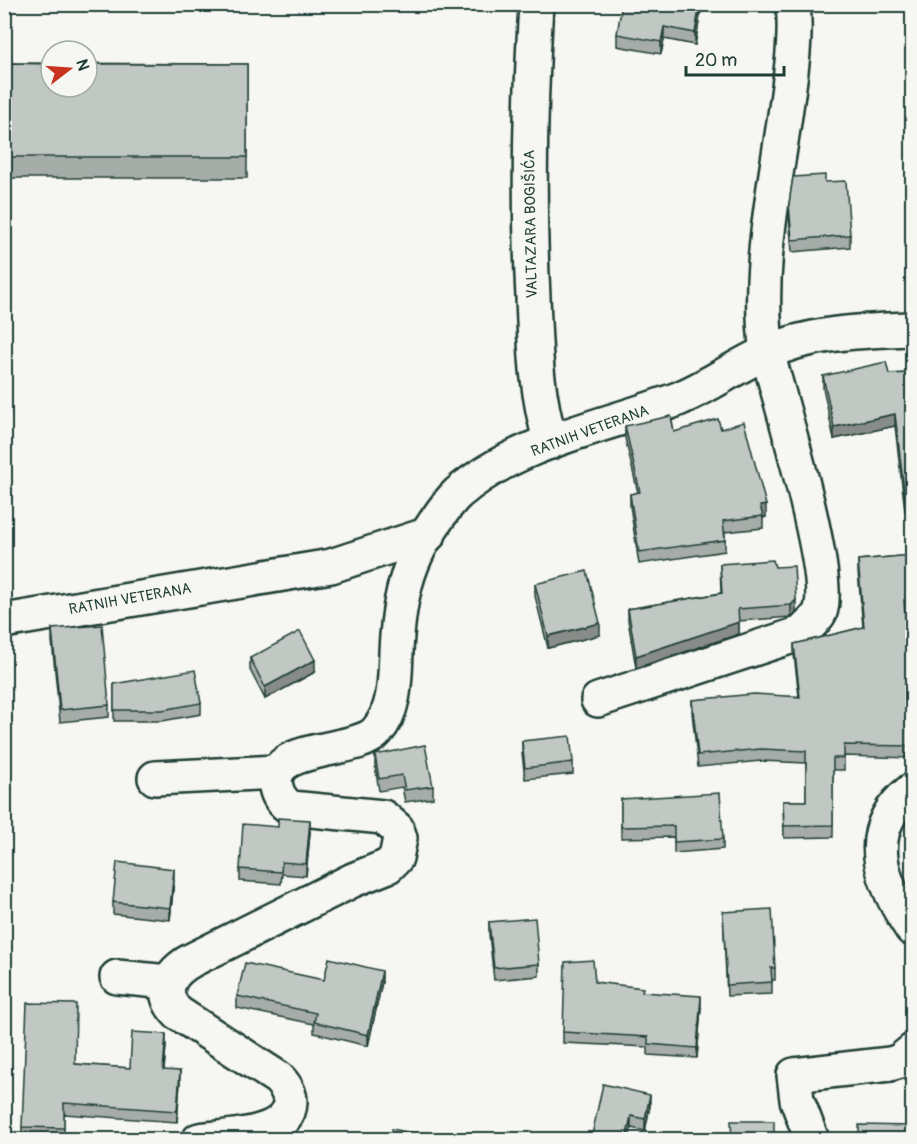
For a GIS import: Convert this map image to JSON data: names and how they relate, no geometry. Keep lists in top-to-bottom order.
{
  "streets": {
    "street": ["VALTAZARA BOGIŠIĆA", "RATNIH VETERANA"]
  },
  "crossings": [
    ["VALTAZARA BOGIŠIĆA", "RATNIH VETERANA"]
  ],
  "scale_bar": "20 m",
  "north": "right"
}
